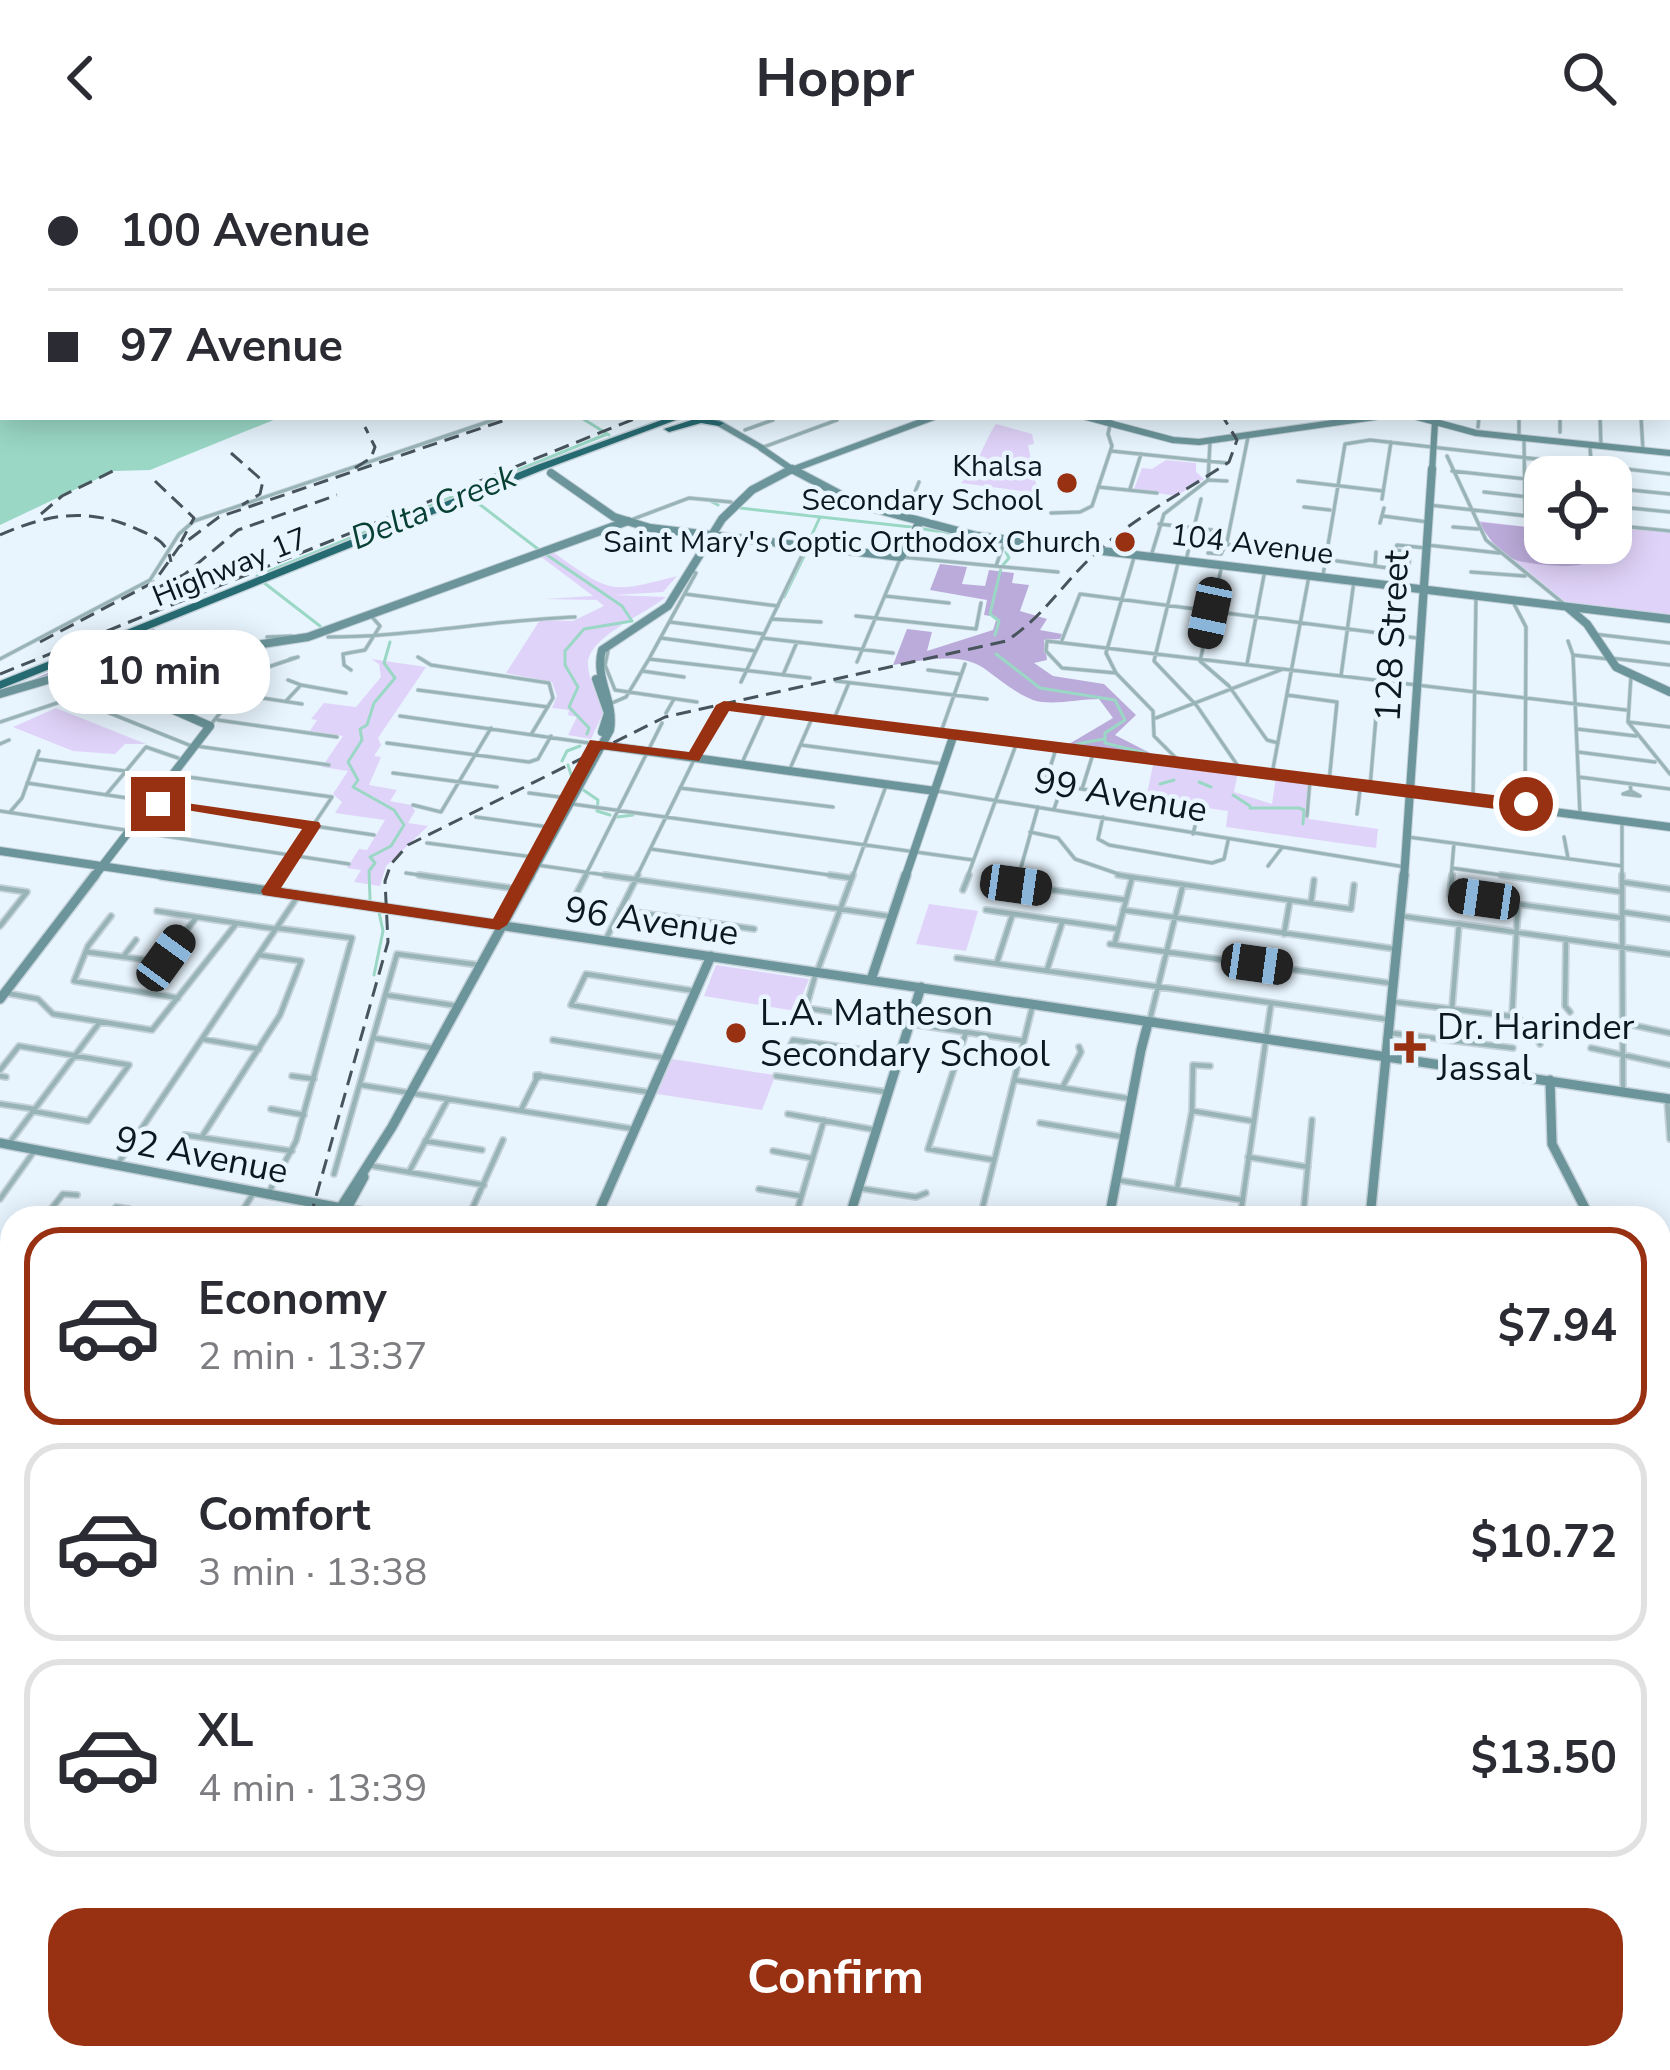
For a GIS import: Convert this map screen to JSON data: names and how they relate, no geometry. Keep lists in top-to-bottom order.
{
  "streets": {
    "highway": ["Highway 17"],
    "main road": [
      "104 Avenue",
      "128 Street",
      "99 Avenue",
      "96 Avenue",
      "92 Avenue"
    ]
  },
  "crossings": [
    ["104 Avenue", "128 Street"],
    ["128 Street", "99 Avenue"],
    ["128 Street", "96 Avenue"]
  ],
  "water": ["Delta Creek"],
  "places": {
    "other": ["Khalsa Secondary School", "Saint Mary's Coptic Orthodox Church", "L.A. Matheson Secondary School"],
    "health": ["Dr. Harinder Jassal"]
  },
  "page": {
    "header": "Hoppr",
    "banner": ["100 Avenue", "97 Avenue"],
    "bubble": "10 min",
    "list": [
      {
        "name": "Economy",
        "note": "2 min · 13:37",
        "value": "$7.94"
      },
      {
        "name": "Comfort",
        "note": "3 min · 13:38",
        "value": "$10.72"
      },
      {
        "name": "XL",
        "note": "4 min · 13:39",
        "value": "$13.50"
      }
    ],
    "buttons": "Confirm"
  }
}
